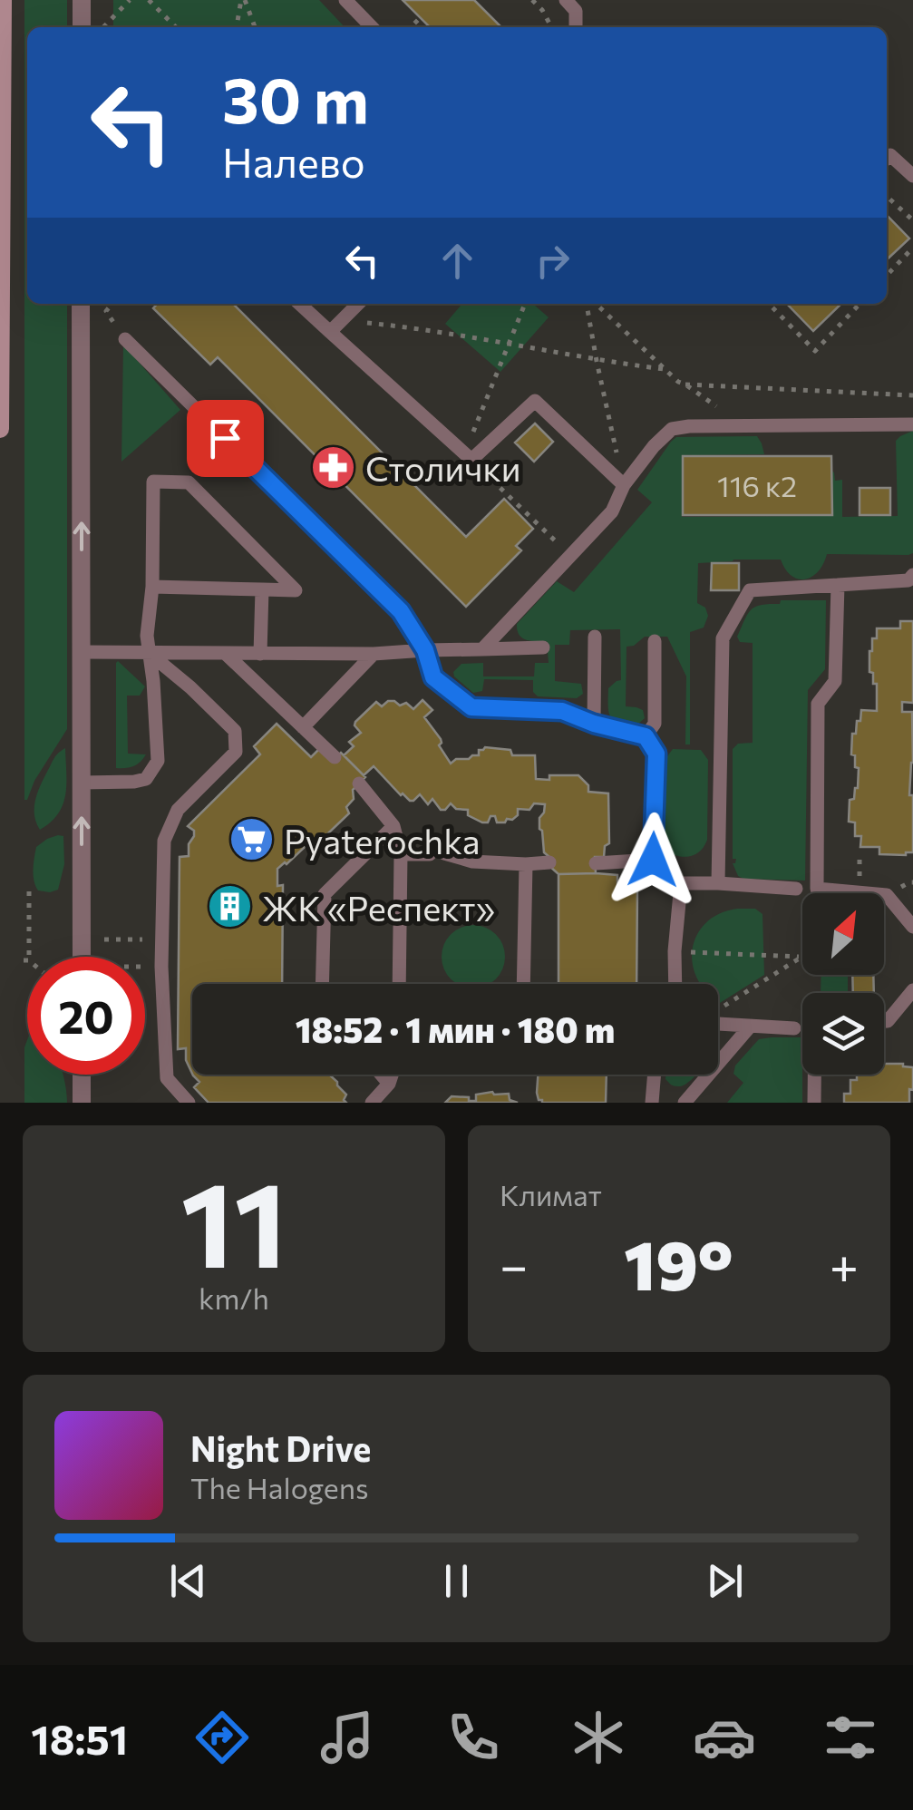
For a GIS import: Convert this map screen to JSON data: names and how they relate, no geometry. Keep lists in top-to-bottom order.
{
  "places": {
    "pharmacy": ["Столички"],
    "supermarket": ["Pyaterochka"],
    "building": ["ЖК «Респект»"]
  },
  "house_numbers": ["116 к2"],
  "north": "top right",
  "page": {
    "turn": ["30 m", "Налево"],
    "limit": "20",
    "trip": "18:52 · 1 мин · 180 m",
    "tile": [
      ["11", "km/h"],
      "Климат"
    ],
    "heat": ["−", "19°", "+"],
    "song": ["Night Drive", "The Halogens"],
    "tabs": "18:51"
  }
}
